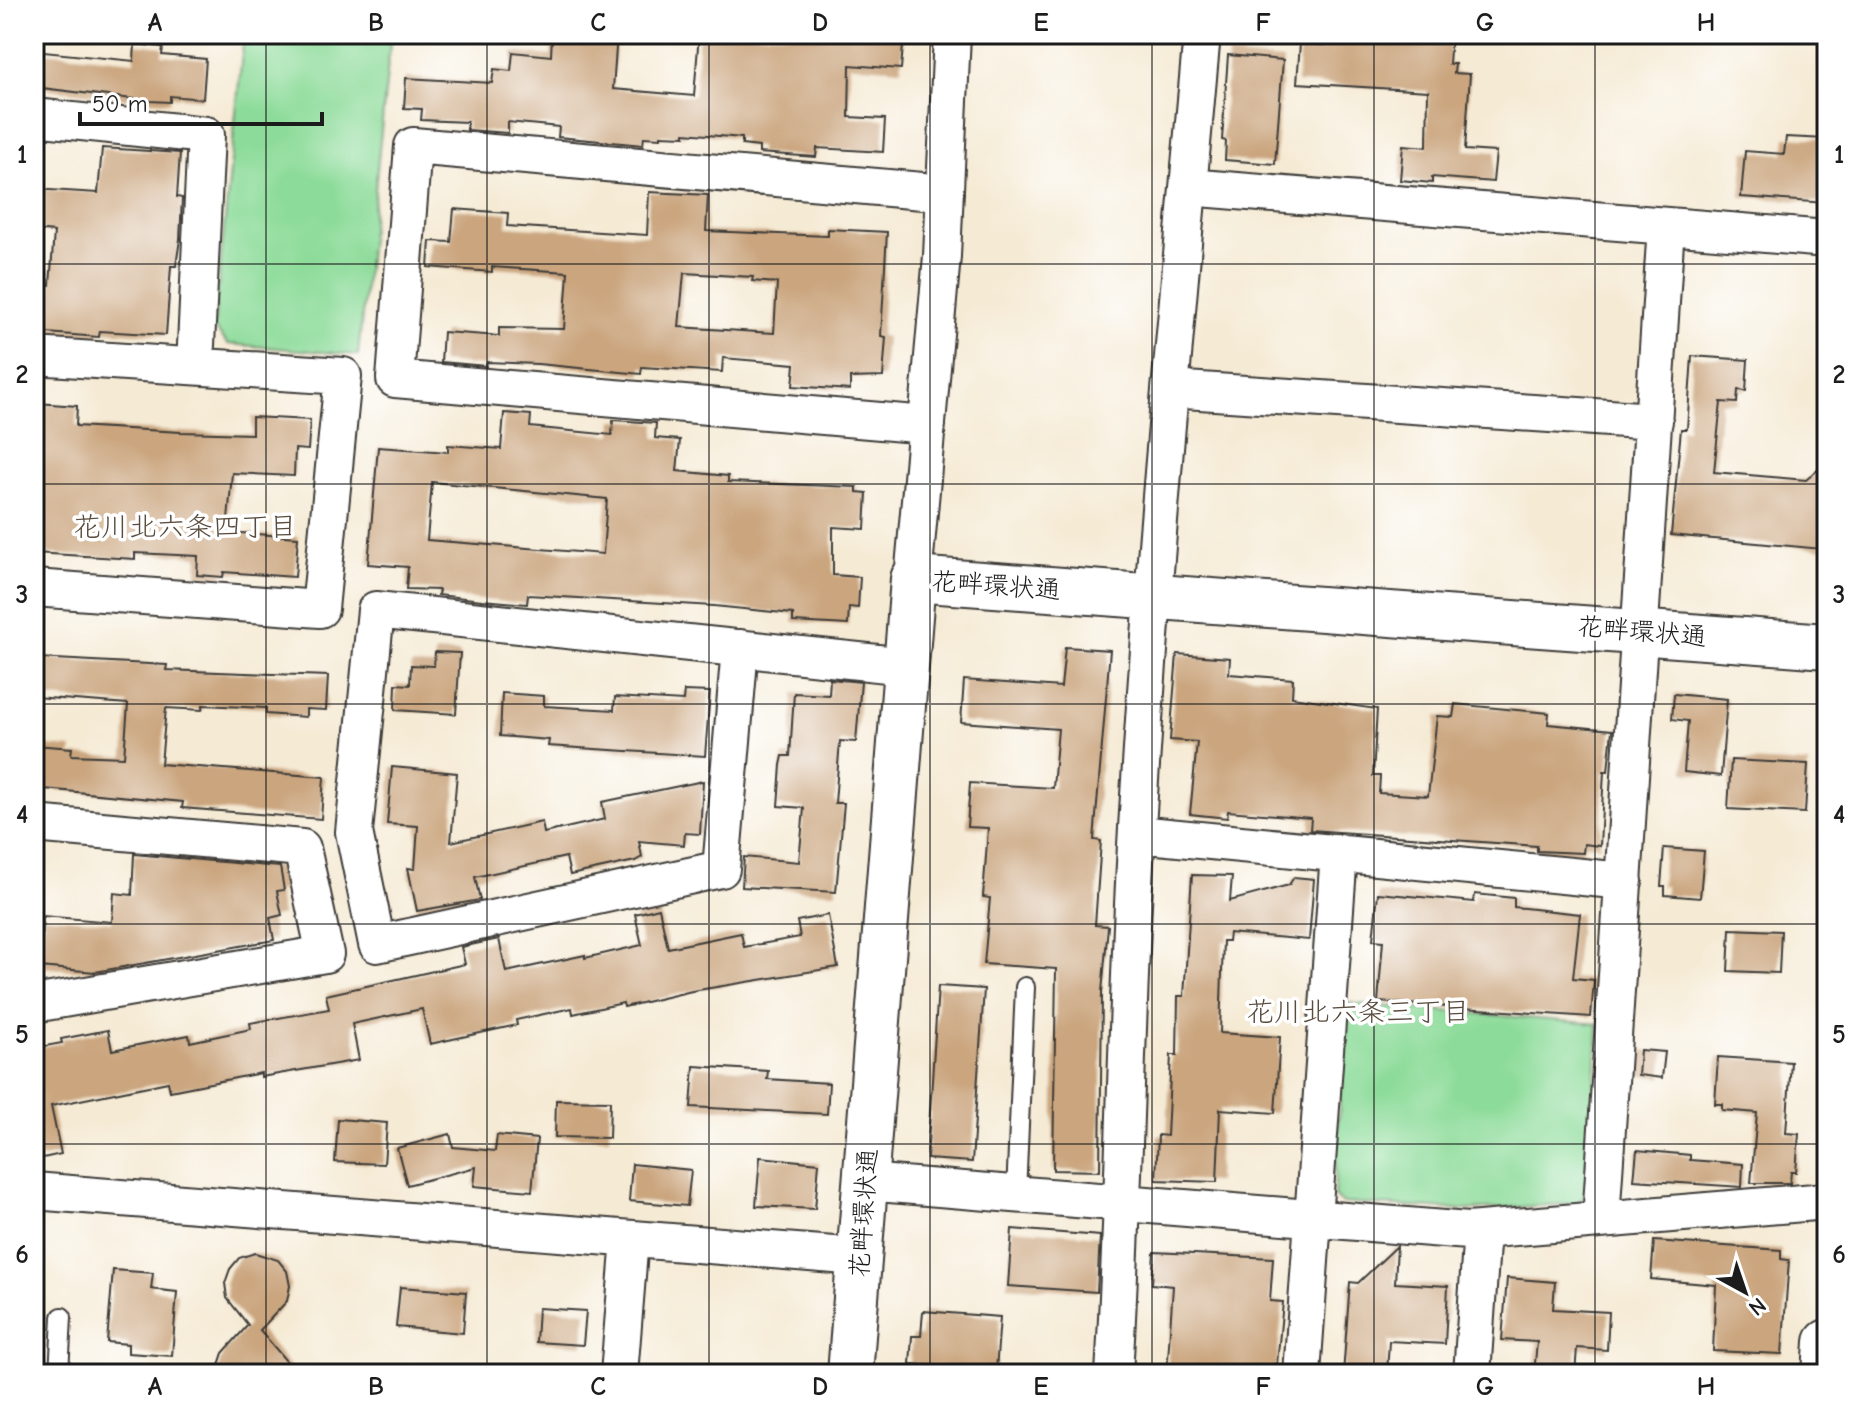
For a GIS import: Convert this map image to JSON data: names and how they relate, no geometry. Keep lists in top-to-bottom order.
{
  "streets": {
    "street": ["花畔環状通"]
  },
  "districts": ["花川北六条四丁目", "花川北六条三丁目"],
  "scale_bar": "50 m",
  "north": "bottom right",
  "grid": {
    "columns": [
      "A",
      "B",
      "C",
      "D",
      "E",
      "F",
      "G",
      "H"
    ],
    "rows": [
      "1",
      "2",
      "3",
      "4",
      "5",
      "6"
    ]
  }
}
